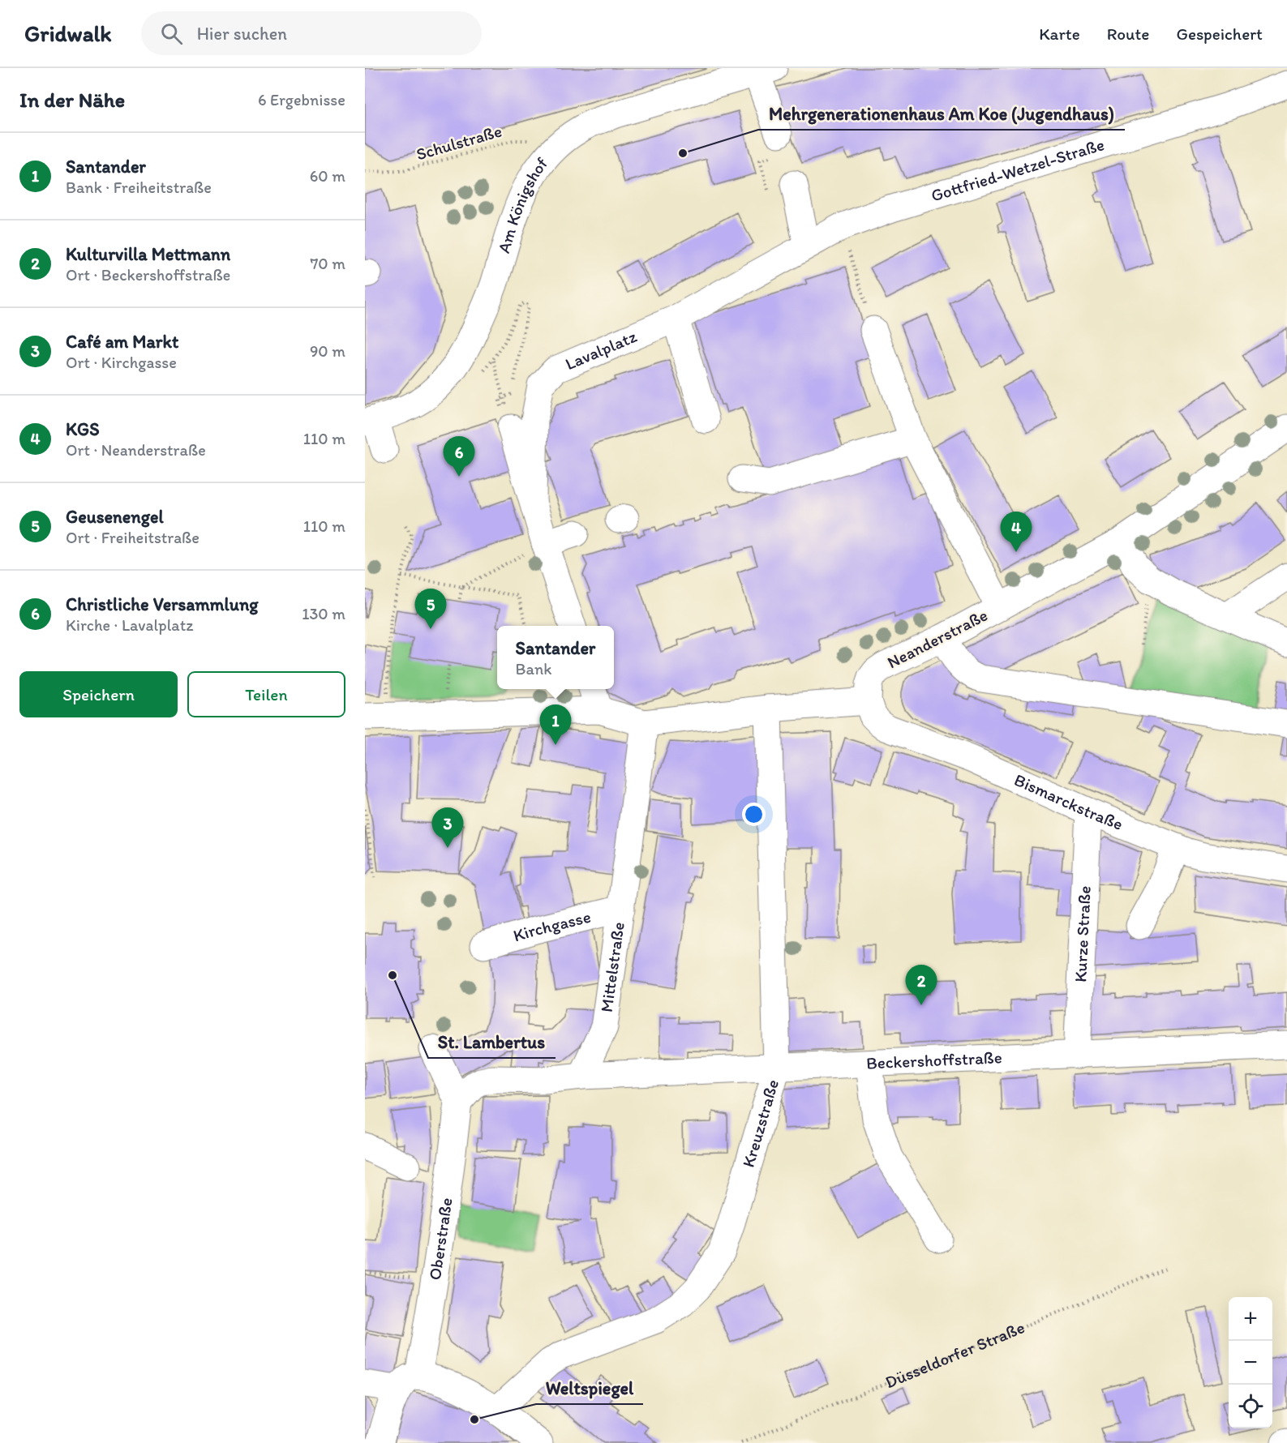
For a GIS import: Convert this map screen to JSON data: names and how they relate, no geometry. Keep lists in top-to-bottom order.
{
  "streets": {
    "street": [
      "Gottfried-Wetzel-Straße",
      "Am Königshof",
      "Lavalplatz",
      "Neanderstraße",
      "Bismarckstraße",
      "Kirchgasse",
      "Kurze Straße",
      "Mittelstraße",
      "Beckershoffstraße",
      "Kreuzstraße",
      "Oberstraße"
    ],
    "path": ["Schulstraße", "Düsseldorfer Straße"]
  },
  "crossings": [
    ["Schulstraße", "Am Königshof"],
    ["Gottfried-Wetzel-Straße", "Lavalplatz"],
    ["Neanderstraße", "Bismarckstraße"],
    ["Bismarckstraße", "Kurze Straße"],
    ["Kirchgasse", "Mittelstraße"],
    ["Kurze Straße", "Beckershoffstraße"],
    ["Mittelstraße", "Beckershoffstraße"],
    ["Beckershoffstraße", "Kreuzstraße"]
  ],
  "places": ["Mehrgenerationenhaus Am Koe (Jugendhaus)", "St. Lambertus", "Weltspiegel"],
  "page": {
    "header": "Gridwalk",
    "search": "Hier suchen",
    "nav": ["Karte", "Route", "Gespeichert"],
    "heading": ["In der Nähe", "6 Ergebnisse"],
    "list": [
      {
        "mark": "1",
        "name": "Santander",
        "note": "Bank · Freiheitstraße",
        "value": "60 m"
      },
      {
        "mark": "2",
        "name": "Kulturvilla Mettmann",
        "note": "Ort · Beckershoffstraße",
        "value": "70 m"
      },
      {
        "mark": "3",
        "name": "Café am Markt",
        "note": "Ort · Kirchgasse",
        "value": "90 m"
      },
      {
        "mark": "4",
        "name": "KGS",
        "note": "Ort · Neanderstraße",
        "value": "110 m"
      },
      {
        "mark": "5",
        "name": "Geusenengel",
        "note": "Ort · Freiheitstraße",
        "value": "110 m"
      },
      {
        "mark": "6",
        "name": "Christliche Versammlung",
        "note": "Kirche · Lavalplatz",
        "value": "130 m"
      }
    ],
    "pins": [
      "6",
      "4",
      "5",
      "1",
      "3",
      "2"
    ],
    "popup": ["Santander", "Bank"],
    "buttons": ["Speichern", "Teilen"],
    "map_buttons": ["+", "−"]
  }
}
